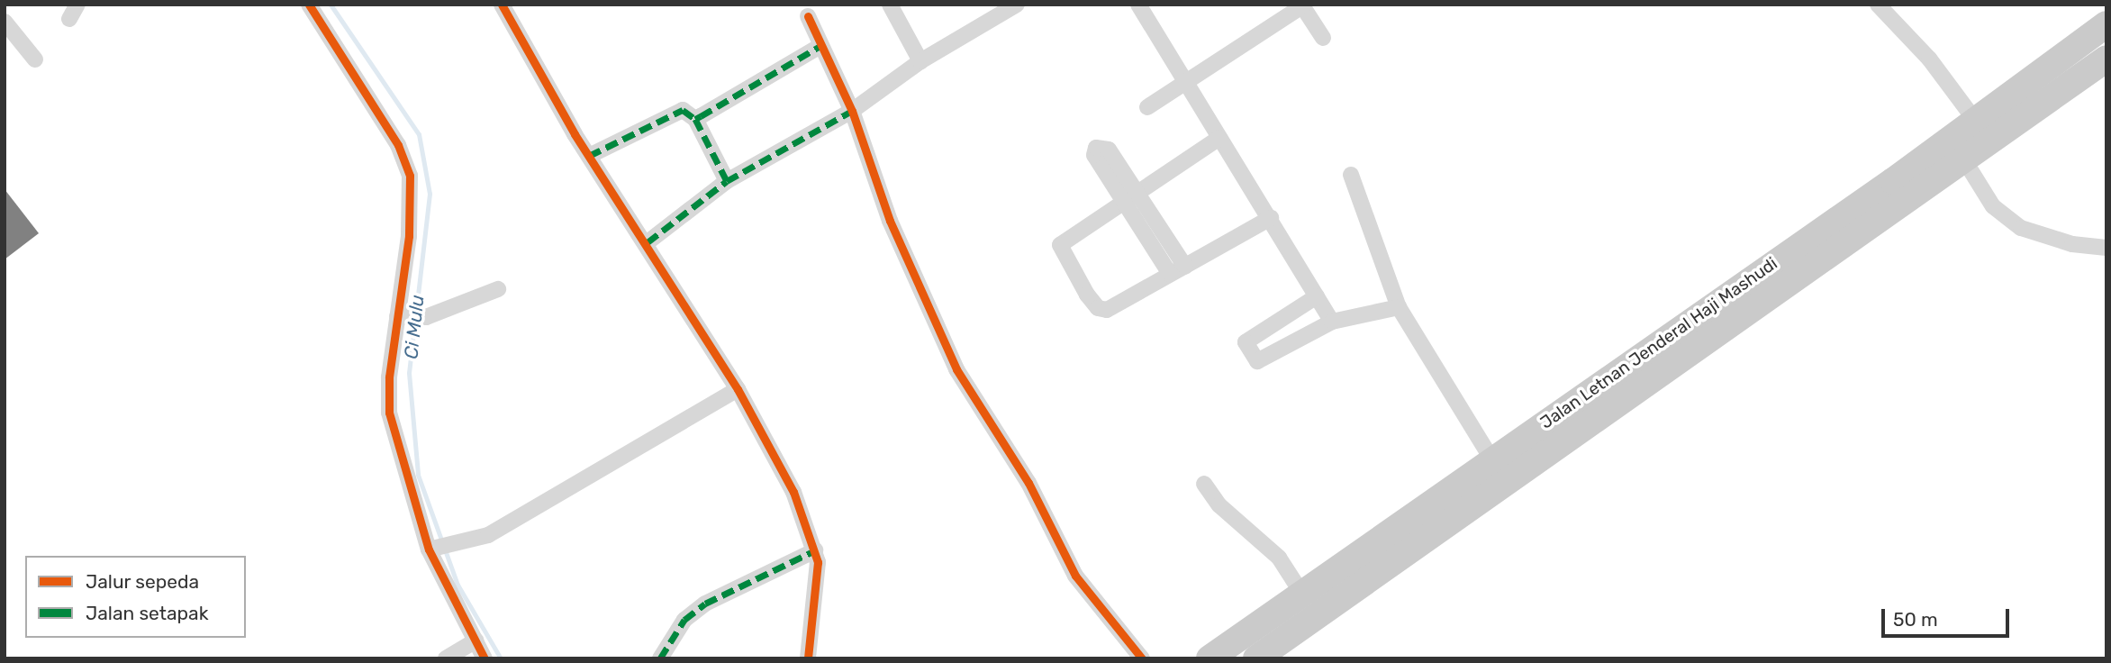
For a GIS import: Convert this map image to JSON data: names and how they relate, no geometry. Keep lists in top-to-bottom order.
{
  "streets": {
    "main road": ["Jalan Letnan Jenderal Haji Mashudi"]
  },
  "water": ["Ci Mulu"],
  "legend": ["Jalur sepeda", "Jalan setapak"],
  "scale_bar": "50 m"
}
